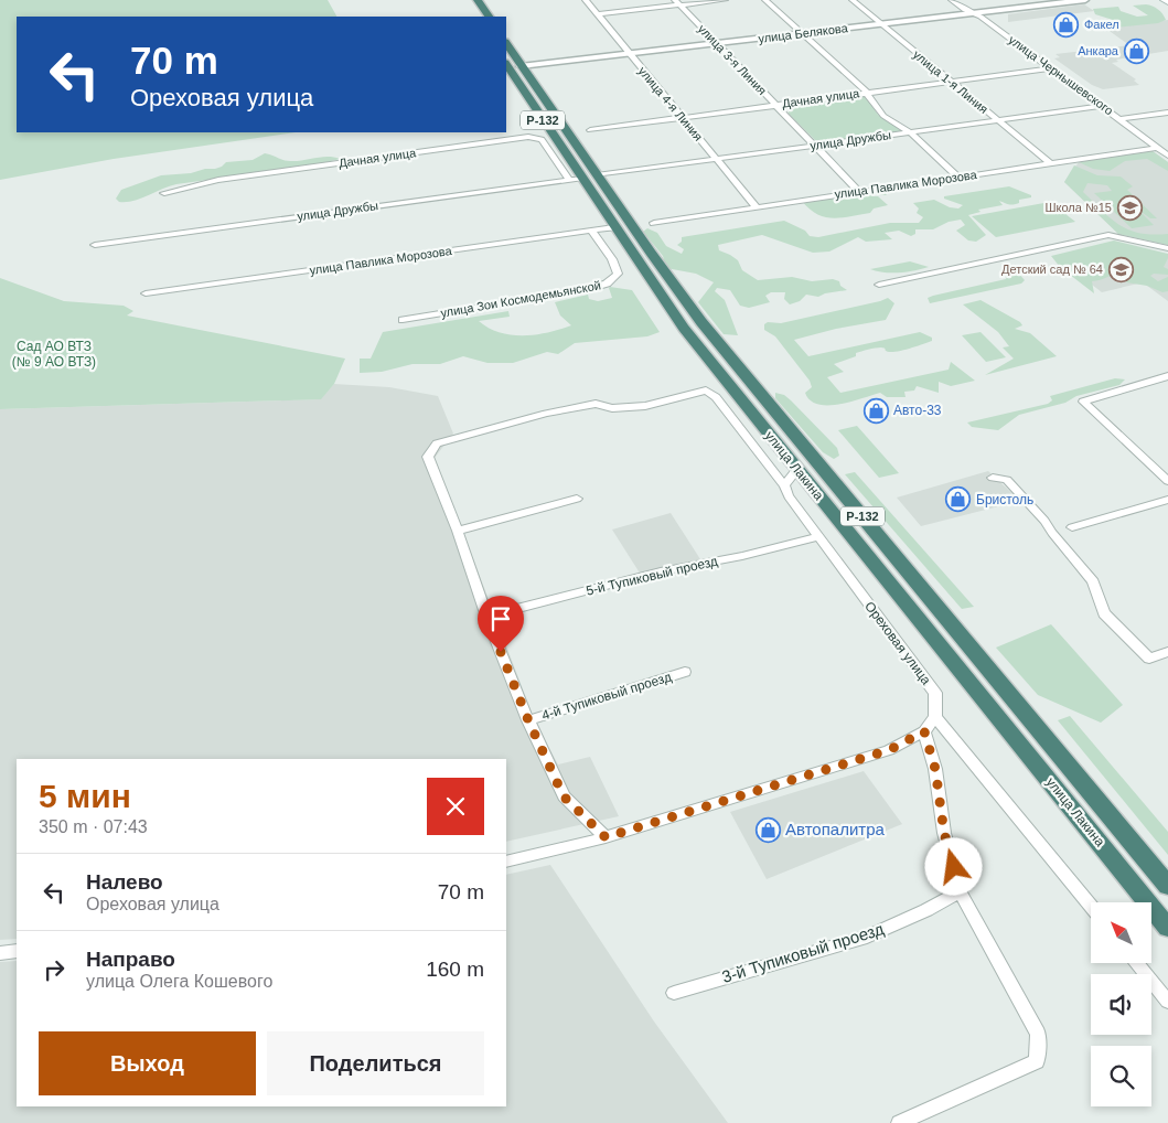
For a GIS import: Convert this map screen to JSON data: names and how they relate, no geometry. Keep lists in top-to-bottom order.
{
  "streets": {
    "highway": ["Р-132", "улица Лакина"],
    "street": [
      "улица Белякова",
      "улица 3-я Линия",
      "улица Чернышевского",
      "улица 1-я Линия",
      "Дачная улица",
      "улица 4-я Линия",
      "улица Дружбы",
      "улица Павлика Морозова",
      "улица Зои Космодемьянской",
      "5-й Тупиковый проезд",
      "Ореховая улица",
      "4-й Тупиковый проезд",
      "3-й Тупиковый проезд"
    ]
  },
  "crossings": [
    ["улица Белякова", "улица 3-я Линия"],
    ["улица Белякова", "улица Чернышевского"],
    ["улица Белякова", "улица 1-я Линия"],
    ["улица Белякова", "улица 4-я Линия"],
    ["улица Белякова", "улица Лакина"],
    ["улица 3-я Линия", "Дачная улица"],
    ["улица 3-я Линия", "улица Дружбы"],
    ["улица 3-я Линия", "улица Павлика Морозова"],
    ["улица Чернышевского", "Дачная улица"],
    ["улица Чернышевского", "улица Дружбы"],
    ["улица Чернышевского", "улица Павлика Морозова"],
    ["улица 1-я Линия", "Дачная улица"],
    ["улица 1-я Линия", "улица Дружбы"],
    ["улица 1-я Линия", "улица Павлика Морозова"],
    ["Дачная улица", "улица 4-я Линия"],
    ["Дачная улица", "улица Дружбы"],
    ["Дачная улица", "улица Лакина"],
    ["улица 4-я Линия", "улица Дружбы"],
    ["улица 4-я Линия", "улица Павлика Морозова"],
    ["улица Дружбы", "улица Лакина"],
    ["улица Павлика Морозова", "улица Зои Космодемьянской"],
    ["улица Павлика Морозова", "улица Лакина"],
    ["5-й Тупиковый проезд", "Ореховая улица"]
  ],
  "parks": ["Сад АО ВТЗ (№ 9 АО ВТЗ)"],
  "places": {
    "shop": [
      "Факел",
      "Анкара",
      "Авто-33",
      "Бристоль",
      "Автопалитра"
    ],
    "school or university": ["Школа №15", "Детский сад № 64"]
  },
  "north": "top left",
  "page": {
    "turn": ["70 m", "Ореховая улица"],
    "heading": ["5 мин", "350 m · 07:43"],
    "list": [
      {
        "name": "Налево",
        "note": "Ореховая улица",
        "value": "70 m"
      },
      {
        "name": "Направо",
        "note": "улица Олега Кошевого",
        "value": "160 m"
      }
    ],
    "buttons": ["Выход", "Поделиться"]
  }
}
